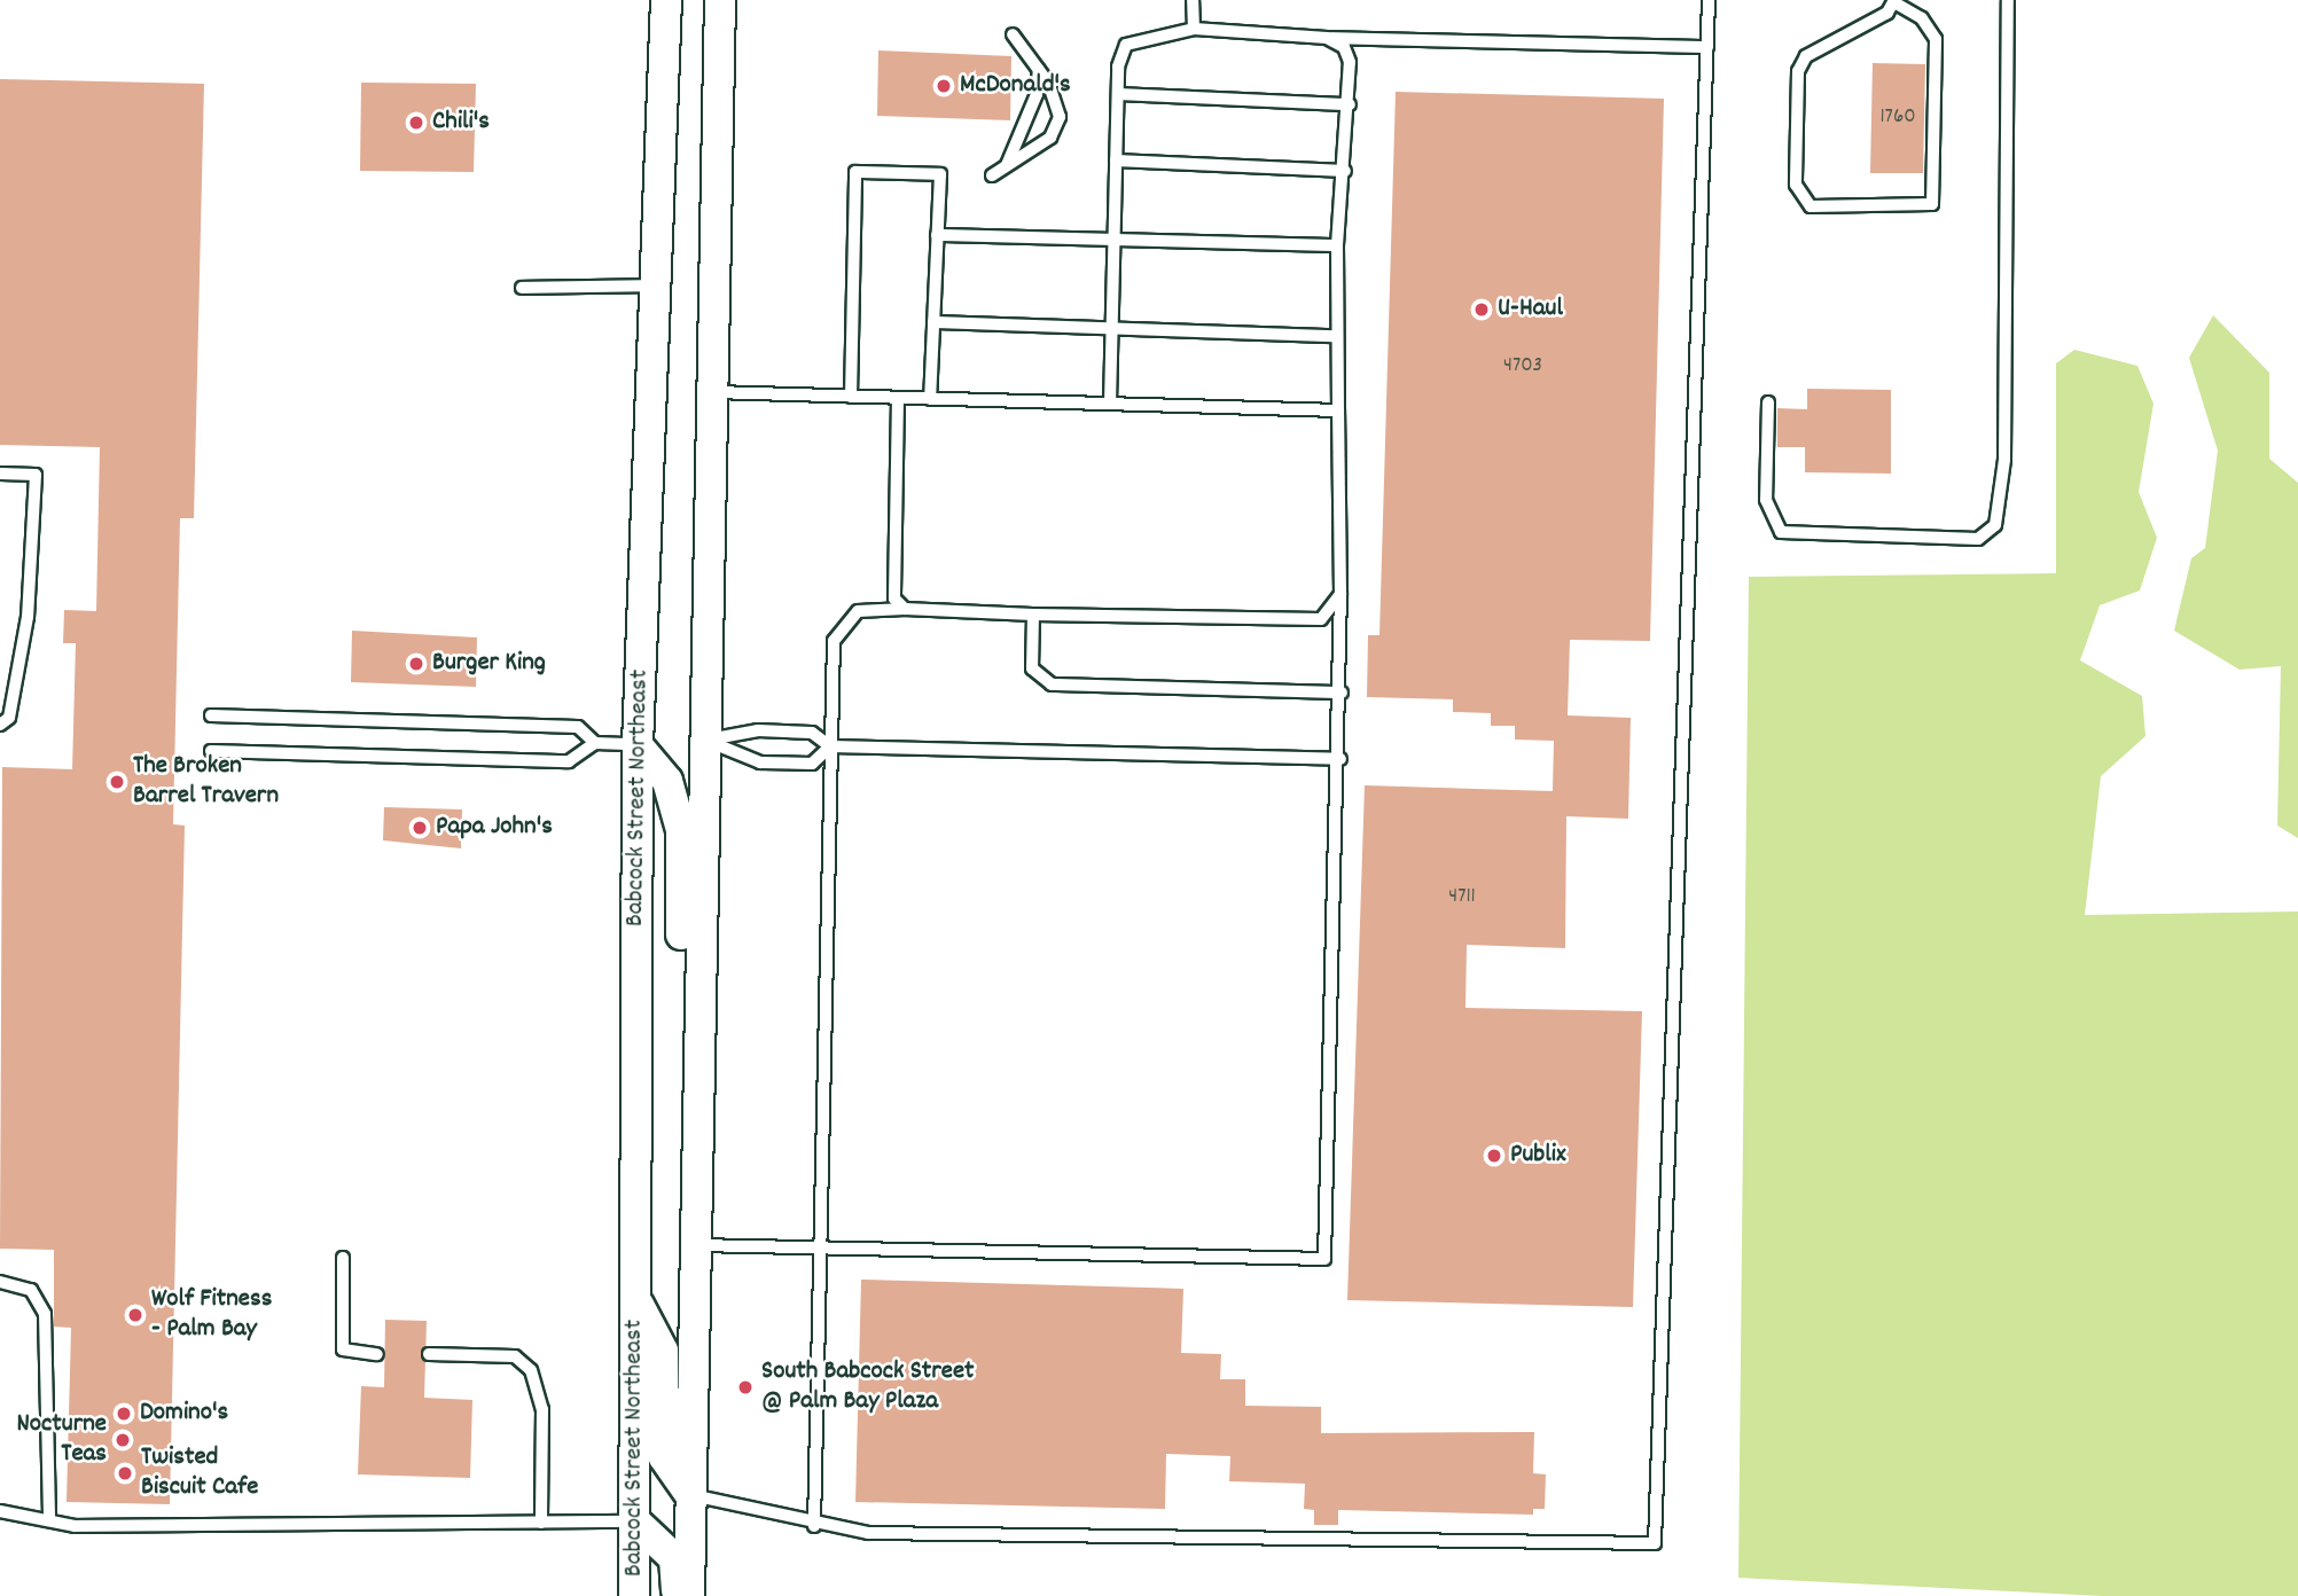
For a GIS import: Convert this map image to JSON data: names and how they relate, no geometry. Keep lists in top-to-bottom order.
{
  "streets": {
    "main road": ["Babcock Street Northeast"]
  },
  "places": [
    "McDonald's",
    "Chili's",
    "U-Haul",
    "Burger King",
    "The Broken Barrel Travern",
    "Papa John's",
    "Publix",
    "Wolf Fitness - Palm Bay",
    "South Babcock Street @ Palm Bay Plaza",
    "Domino's",
    "Nocturne Teas",
    "Twisted Biscuit Cafe"
  ],
  "house_numbers": ["1760", "4703", "4711"]
}
